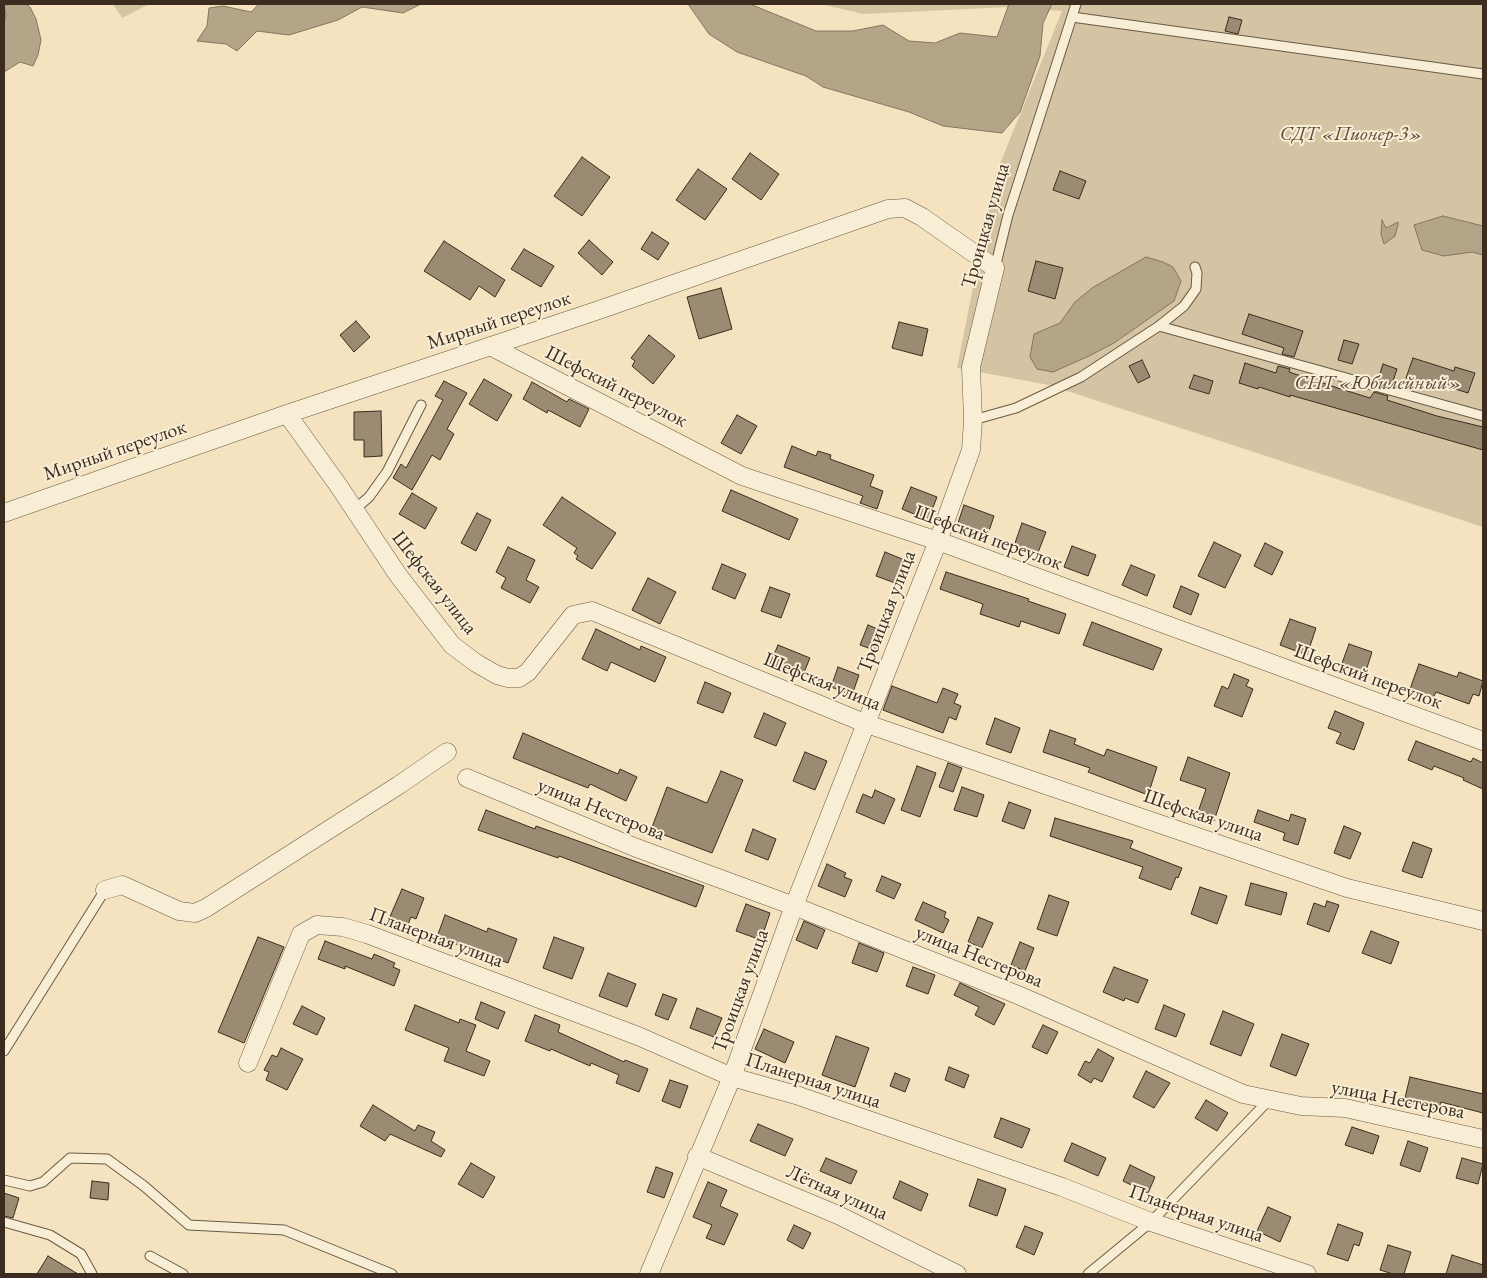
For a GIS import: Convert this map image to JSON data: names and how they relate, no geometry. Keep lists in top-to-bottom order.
{
  "streets": {
    "street": [
      "Троицкая улица",
      "Мирный переулок",
      "Шефский переулок",
      "Шефская улица",
      "улица Нестерова",
      "Планерная улица",
      "Лётная улица"
    ]
  },
  "crossings": [
    ["Троицкая улица", "Мирный переулок"],
    ["Троицкая улица", "Шефский переулок"],
    ["Троицкая улица", "Шефская улица"],
    ["Троицкая улица", "улица Нестерова"],
    ["Троицкая улица", "Планерная улица"],
    ["Троицкая улица", "Лётная улица"],
    ["Мирный переулок", "Шефский переулок"],
    ["Мирный переулок", "Шефская улица"]
  ],
  "parks": ["СДТ «Пионер-3»", "СНТ «Юбилейный»"]
}
